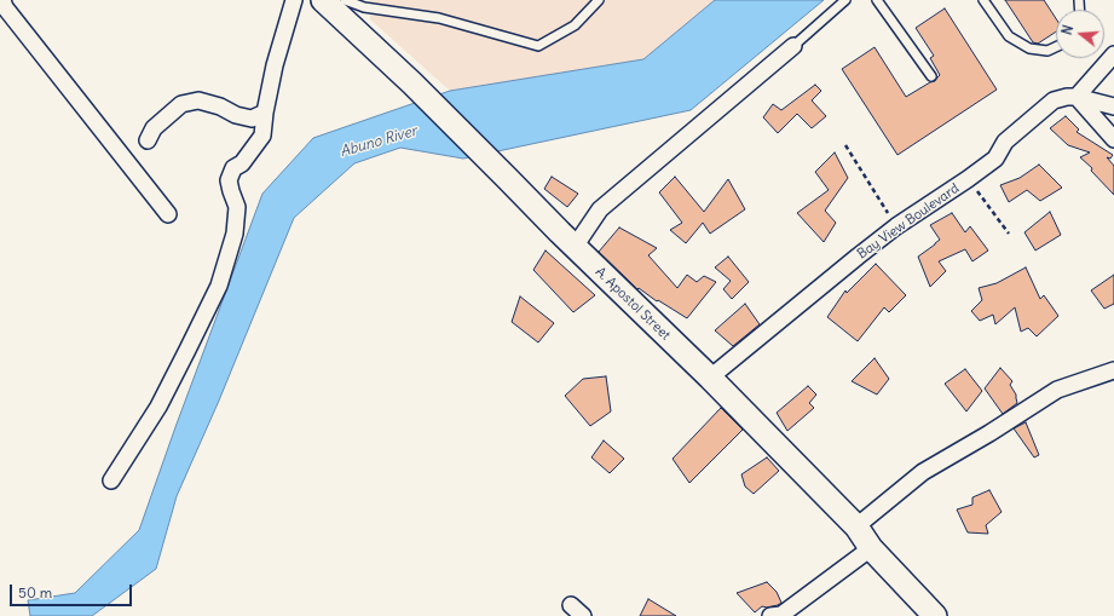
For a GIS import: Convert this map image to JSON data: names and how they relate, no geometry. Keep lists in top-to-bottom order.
{
  "streets": {
    "street": ["Bay View Boulevard", "A. Apostol Street"]
  },
  "crossings": [
    ["Bay View Boulevard", "A. Apostol Street"]
  ],
  "water": ["Abuno River"],
  "scale_bar": "50 m",
  "north": "left"
}
